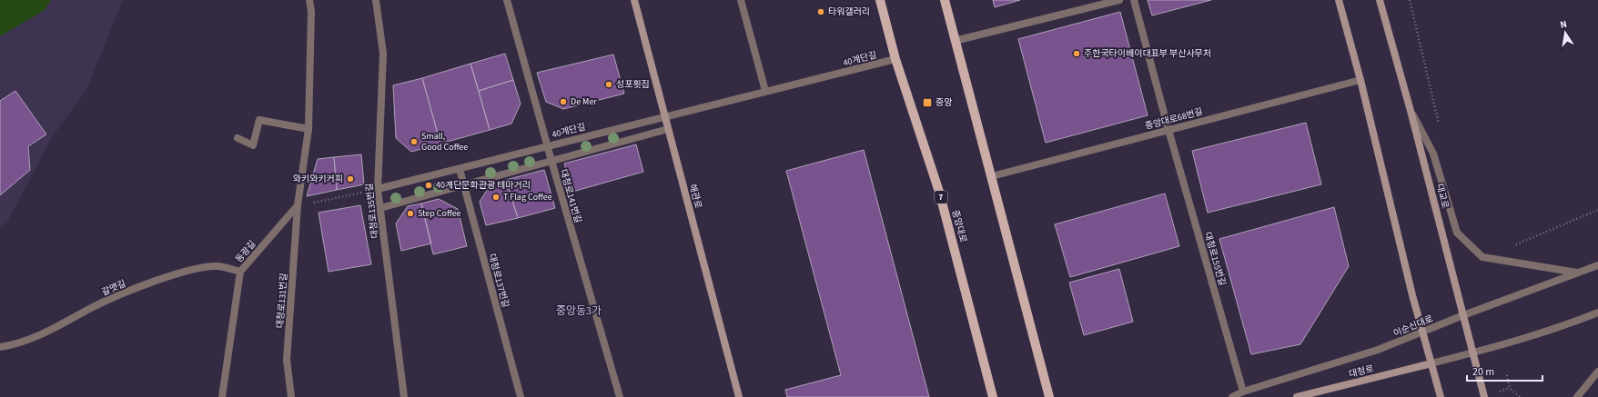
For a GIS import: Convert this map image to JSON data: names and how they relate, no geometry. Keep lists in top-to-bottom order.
{
  "streets": {
    "main road": [
      "해관로",
      "대교로",
      "7",
      "중앙대로",
      "대청로"
    ],
    "street": [
      "40계단길",
      "중앙대로68번길",
      "대청로141번길",
      "대청로135번길",
      "동광길",
      "대청로155번길",
      "대청로137번길",
      "갈맷길",
      "대청로131번길",
      "이순신대로"
    ]
  },
  "crossings": [
    ["40계단길", "대청로141번길"],
    ["40계단길", "해관로"],
    ["40계단길", "대청로135번길"],
    ["40계단길", "중앙대로"],
    ["40계단길", "대청로137번길"],
    ["중앙대로68번길", "대청로155번길"],
    ["대교로", "이순신대로"],
    ["동광길", "갈맷길"],
    ["동광길", "대청로131번길"],
    ["대청로155번길", "이순신대로"]
  ],
  "districts": ["중앙동3가"],
  "places": {
    "other": [
      "타워갤러리",
      "주한국타이베이대표부 부산사무처",
      "성포횟집",
      "De Mer",
      "Small, Good Coffee",
      "와키와키커피",
      "40계단문화관광 테마거리",
      "T Flag Coffee",
      "Step Coffee"
    ],
    "transit": ["중앙"]
  },
  "scale_bar": "20 m",
  "north": "top"
}
